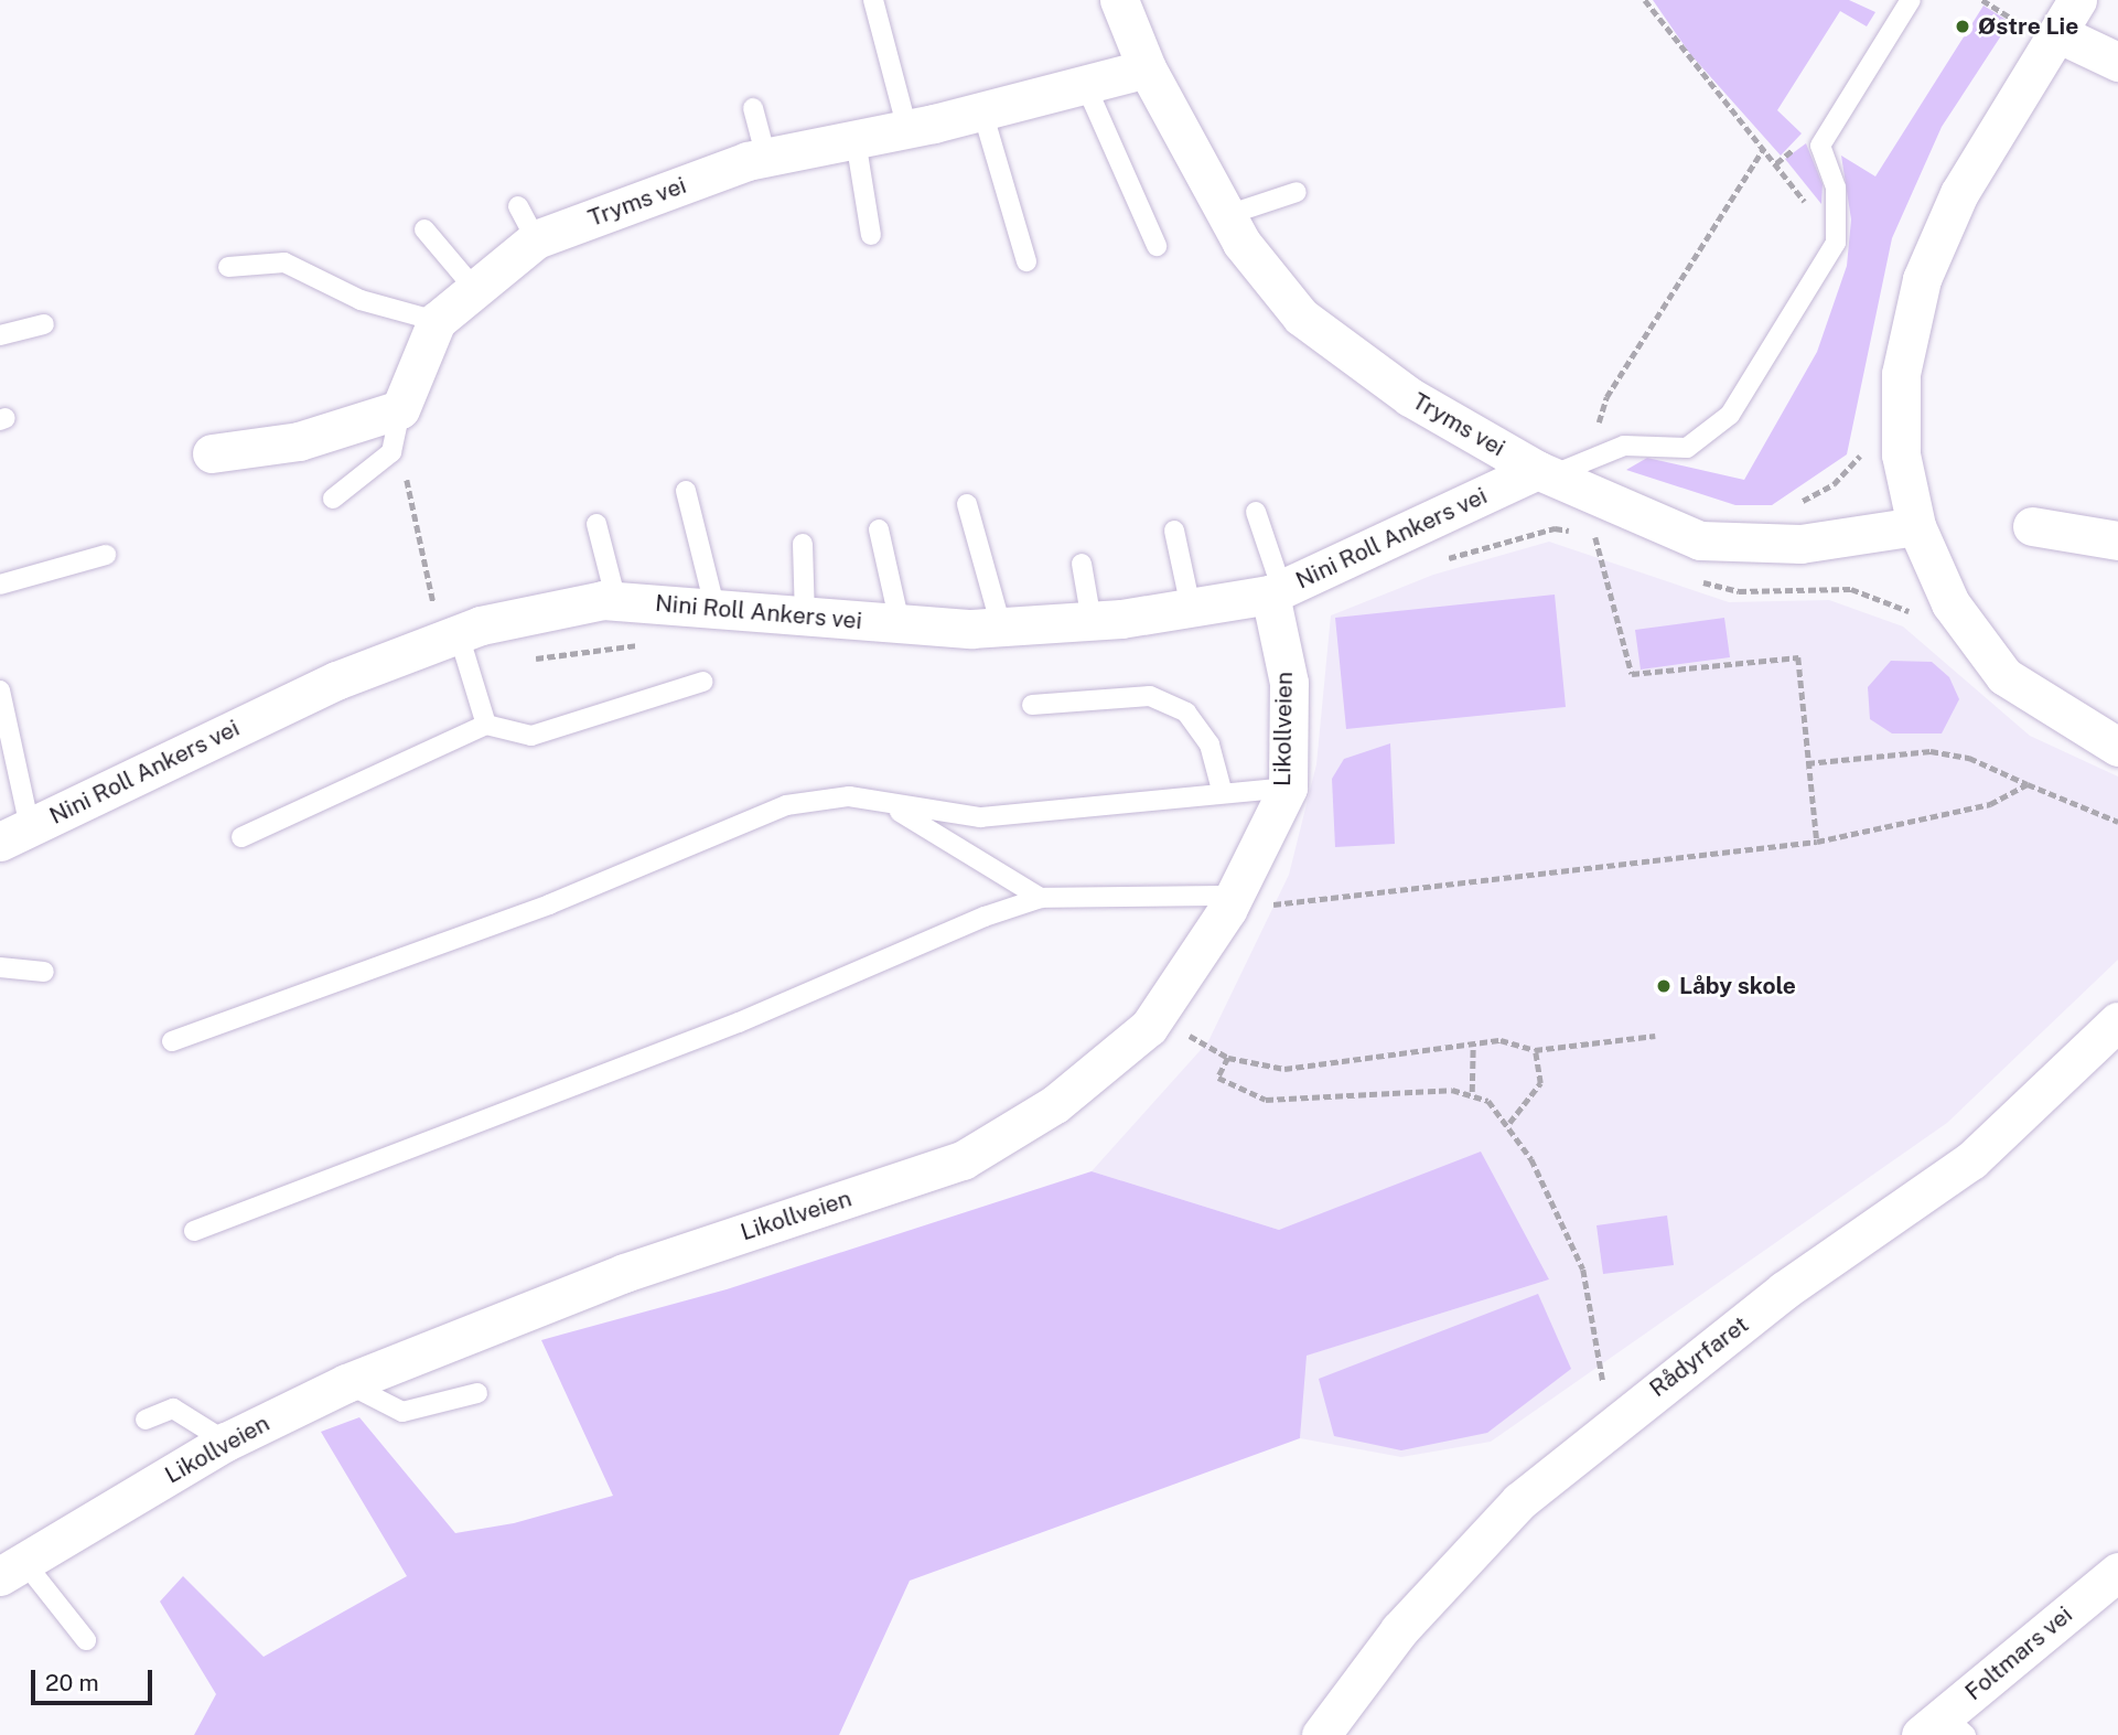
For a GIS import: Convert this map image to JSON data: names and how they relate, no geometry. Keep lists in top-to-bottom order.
{
  "streets": {
    "street": [
      "Tryms vei",
      "Nini Roll Ankers vei",
      "Likollveien",
      "Rådyrfaret",
      "Foltmars vei"
    ]
  },
  "crossings": [
    ["Tryms vei", "Nini Roll Ankers vei"],
    ["Nini Roll Ankers vei", "Likollveien"]
  ],
  "places": ["Østre Lie", "Låby skole"],
  "scale_bar": "20 m"
}
